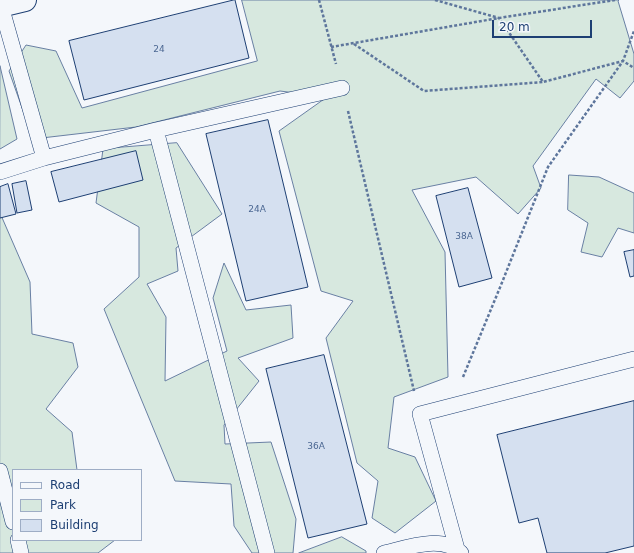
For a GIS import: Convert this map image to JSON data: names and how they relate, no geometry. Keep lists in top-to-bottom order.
{
  "house_numbers": [
    "24",
    "24А",
    "38А",
    "36А"
  ],
  "legend": ["Road", "Park", "Building"],
  "scale_bar": "20 m"
}
